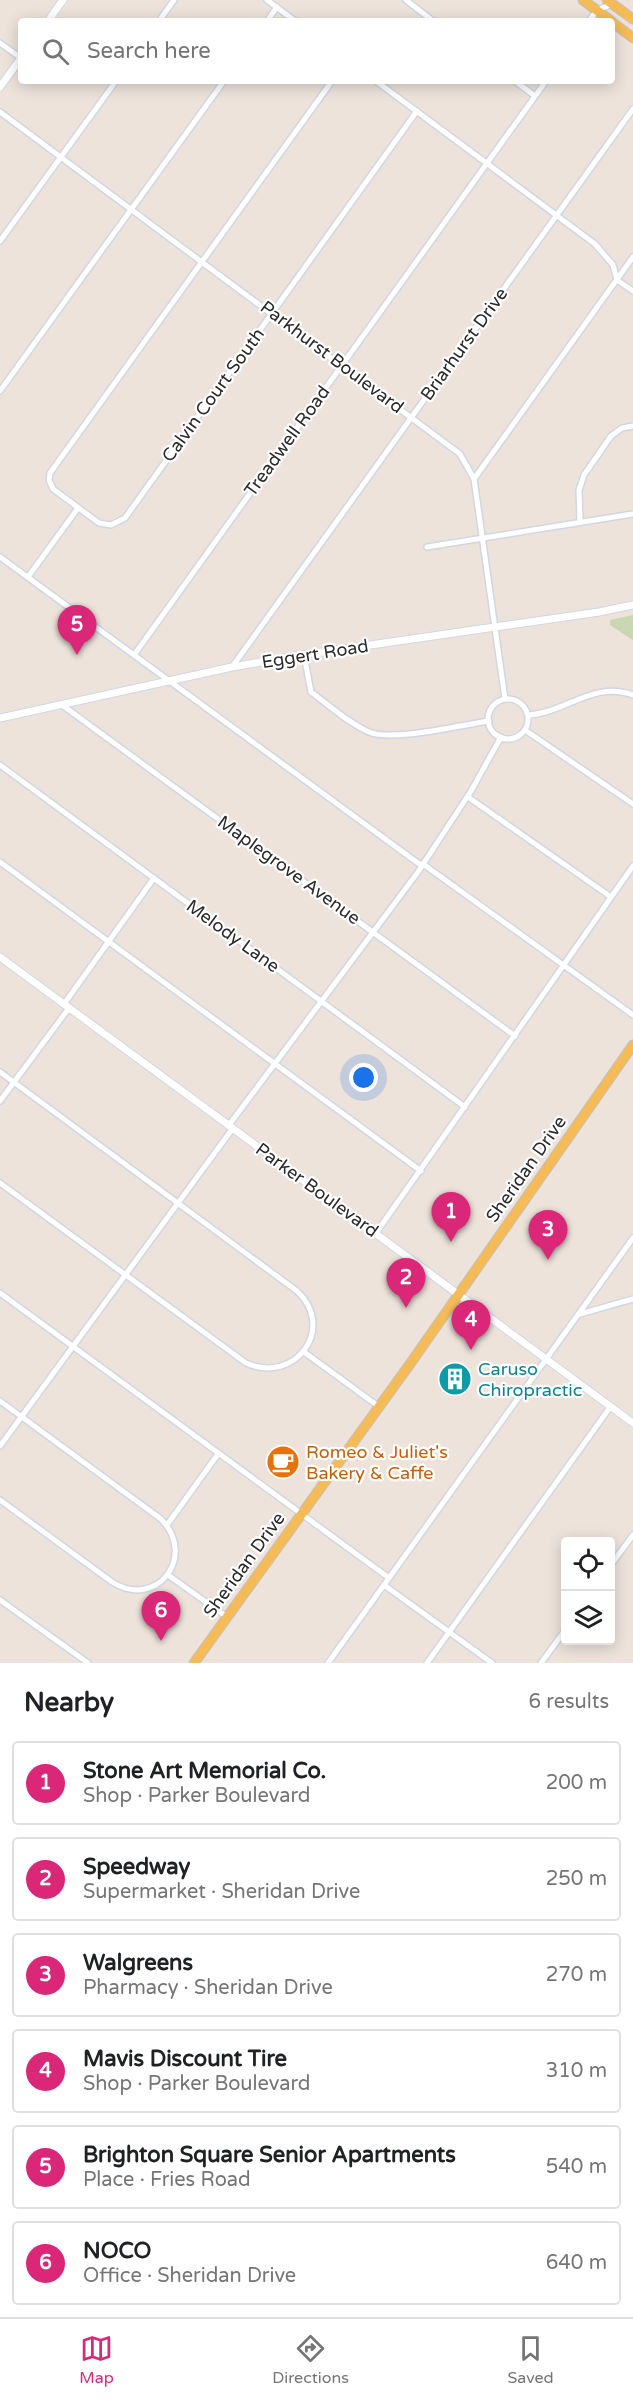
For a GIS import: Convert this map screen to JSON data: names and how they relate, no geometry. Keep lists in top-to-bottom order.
{
  "streets": {
    "main road": ["Sheridan Drive"],
    "street": [
      "Briarhurst Drive",
      "Parkhurst Boulevard",
      "Calvin Court South",
      "Treadwell Road",
      "Eggert Road",
      "Maplegrove Avenue",
      "Melody Lane",
      "Parker Boulevard"
    ]
  },
  "crossings": [
    ["Briarhurst Drive", "Parkhurst Boulevard"],
    ["Briarhurst Drive", "Eggert Road"],
    ["Parkhurst Boulevard", "Calvin Court South"],
    ["Parkhurst Boulevard", "Treadwell Road"],
    ["Parkhurst Boulevard", "Eggert Road"],
    ["Eggert Road", "Maplegrove Avenue"],
    ["Sheridan Drive", "Parker Boulevard"]
  ],
  "places": {
    "building": ["Caruso Chiropractic"],
    "cafe": ["Romeo & Juliet's Bakery & Caffe"]
  },
  "page": {
    "search": "Search here",
    "pins": [
      "5",
      "1",
      "3",
      "2",
      "4",
      "6"
    ],
    "heading": ["Nearby", "6 results"],
    "list": [
      {
        "mark": "1",
        "name": "Stone Art Memorial Co.",
        "note": "Shop · Parker Boulevard",
        "value": "200 m"
      },
      {
        "mark": "2",
        "name": "Speedway",
        "note": "Supermarket · Sheridan Drive",
        "value": "250 m"
      },
      {
        "mark": "3",
        "name": "Walgreens",
        "note": "Pharmacy · Sheridan Drive",
        "value": "270 m"
      },
      {
        "mark": "4",
        "name": "Mavis Discount Tire",
        "note": "Shop · Parker Boulevard",
        "value": "310 m"
      },
      {
        "mark": "5",
        "name": "Brighton Square Senior Apartments",
        "note": "Place · Fries Road",
        "value": "540 m"
      },
      {
        "mark": "6",
        "name": "NOCO",
        "note": "Office · Sheridan Drive",
        "value": "640 m"
      }
    ],
    "nav": ["Map", "Directions", "Saved"]
  }
}
